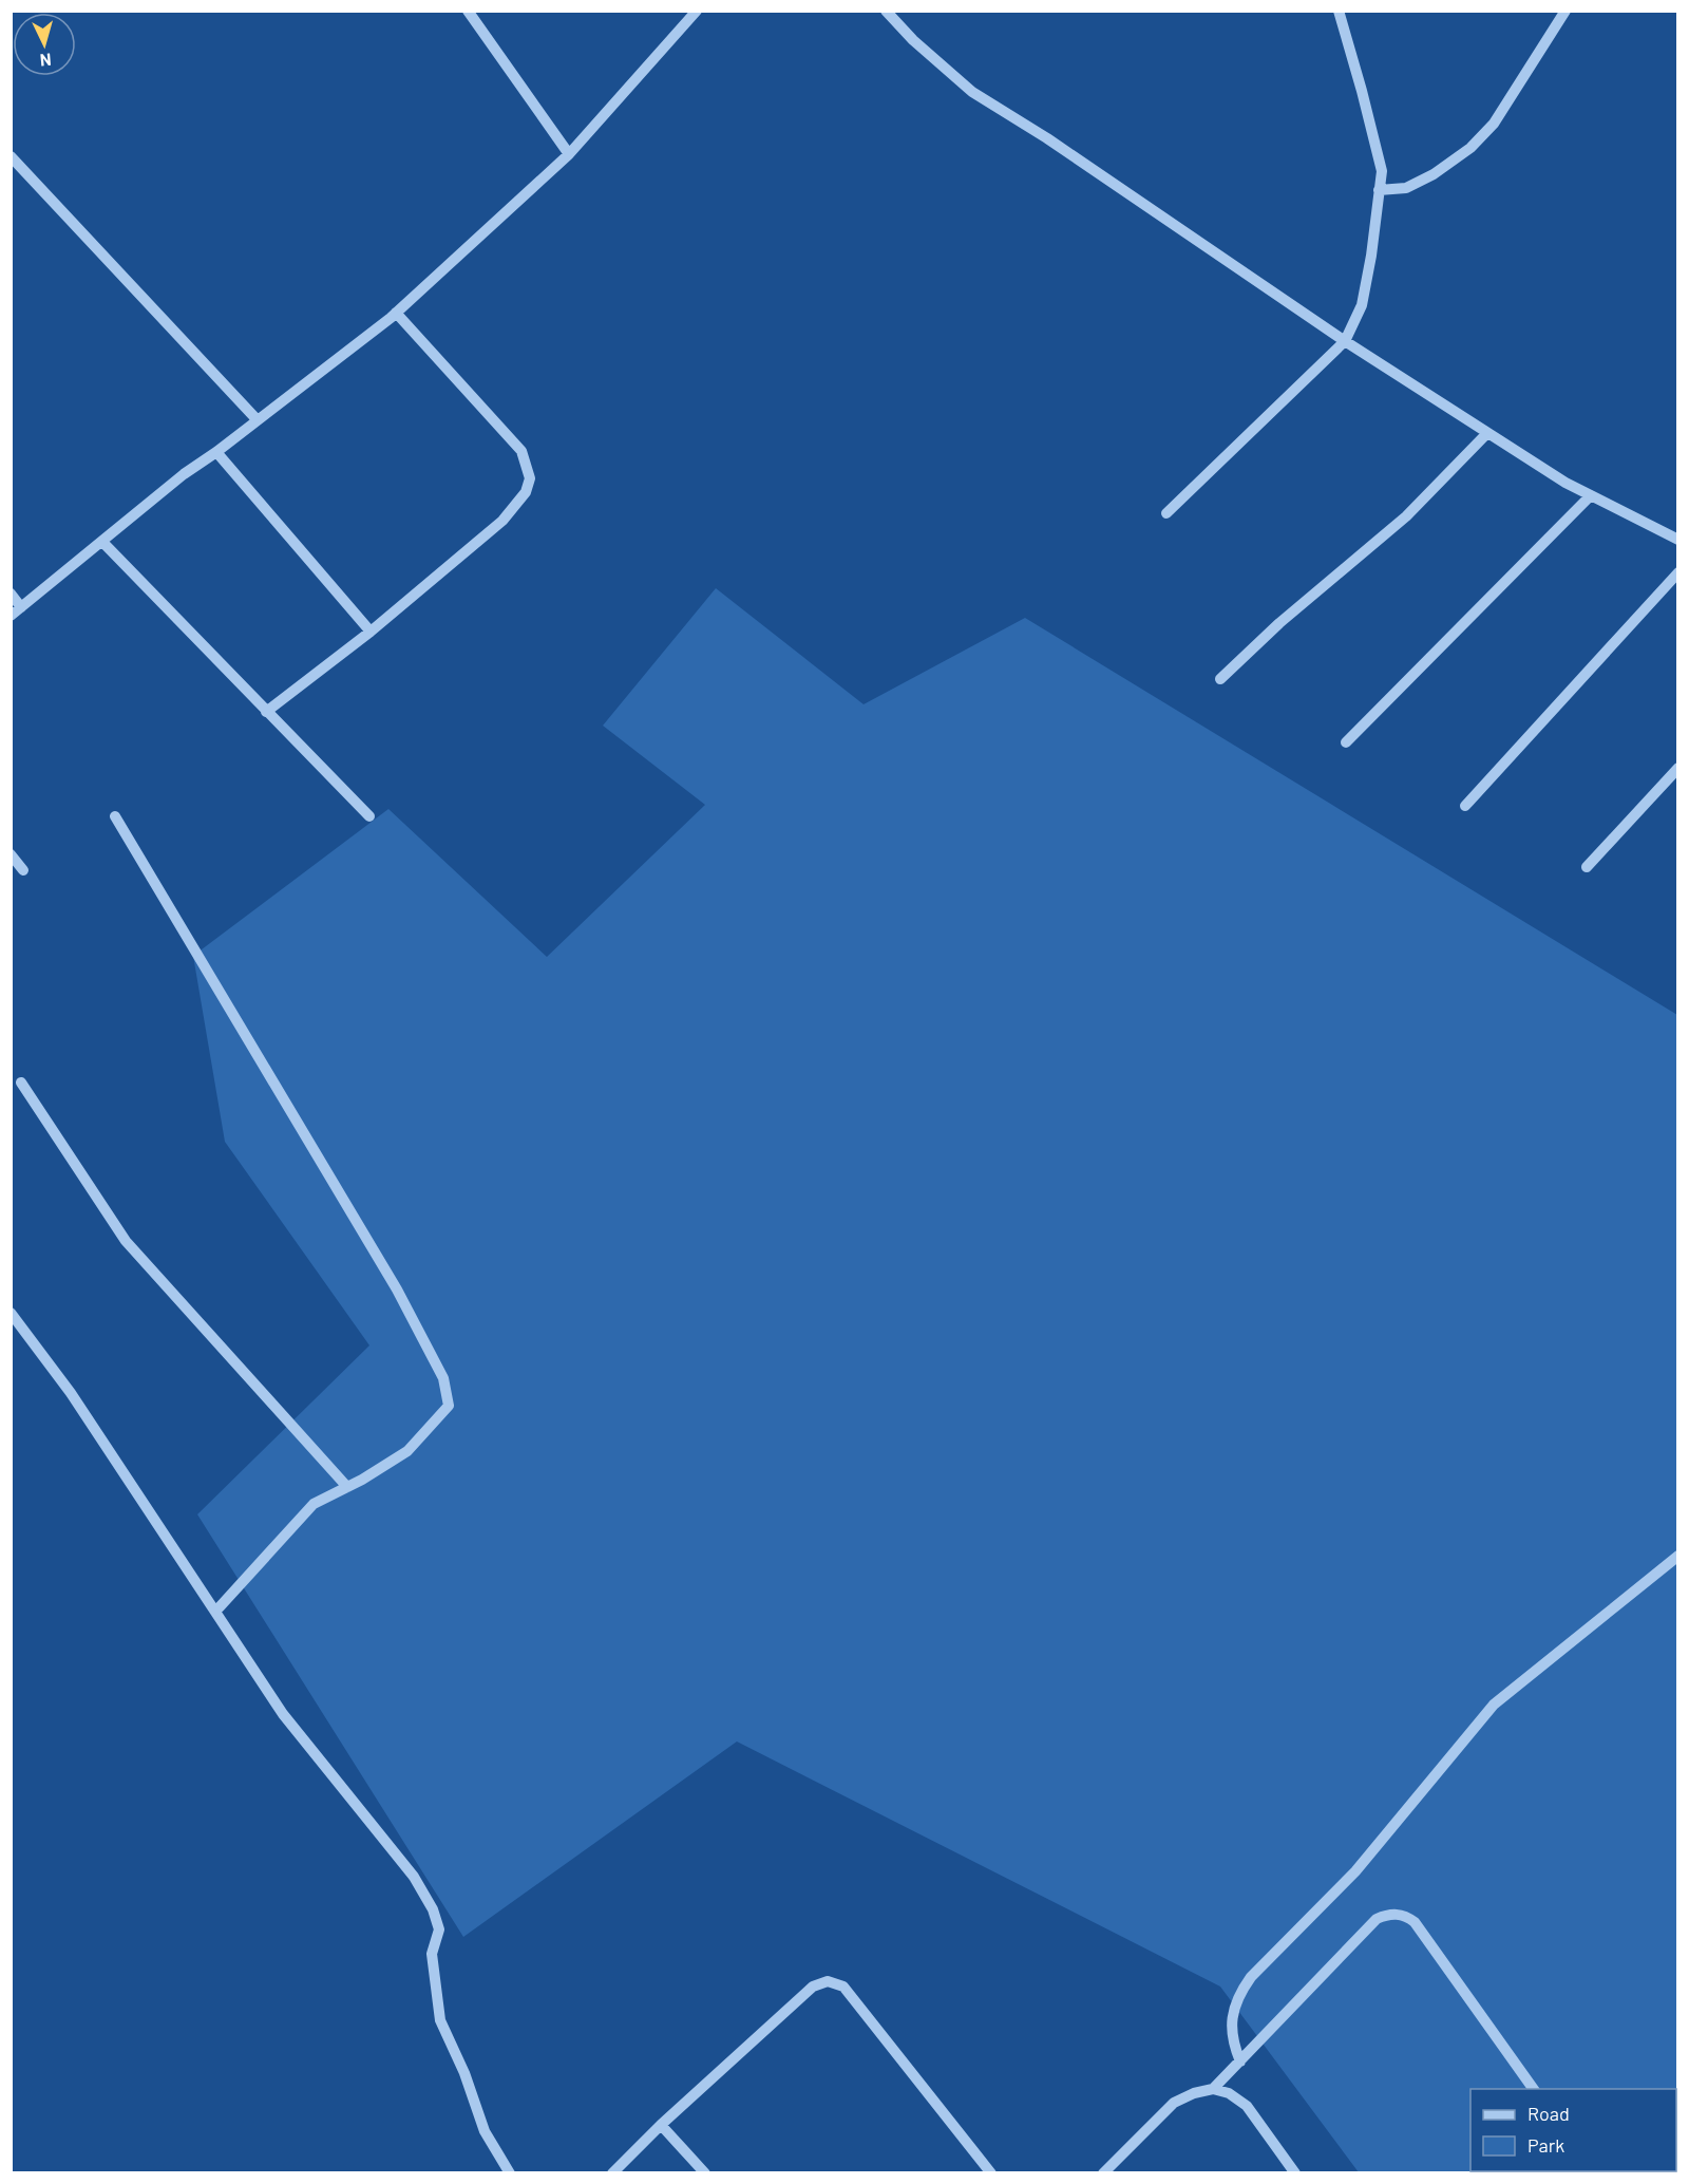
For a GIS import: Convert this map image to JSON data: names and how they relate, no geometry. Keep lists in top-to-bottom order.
{
  "legend": ["Road", "Park"],
  "north": "bottom"
}
